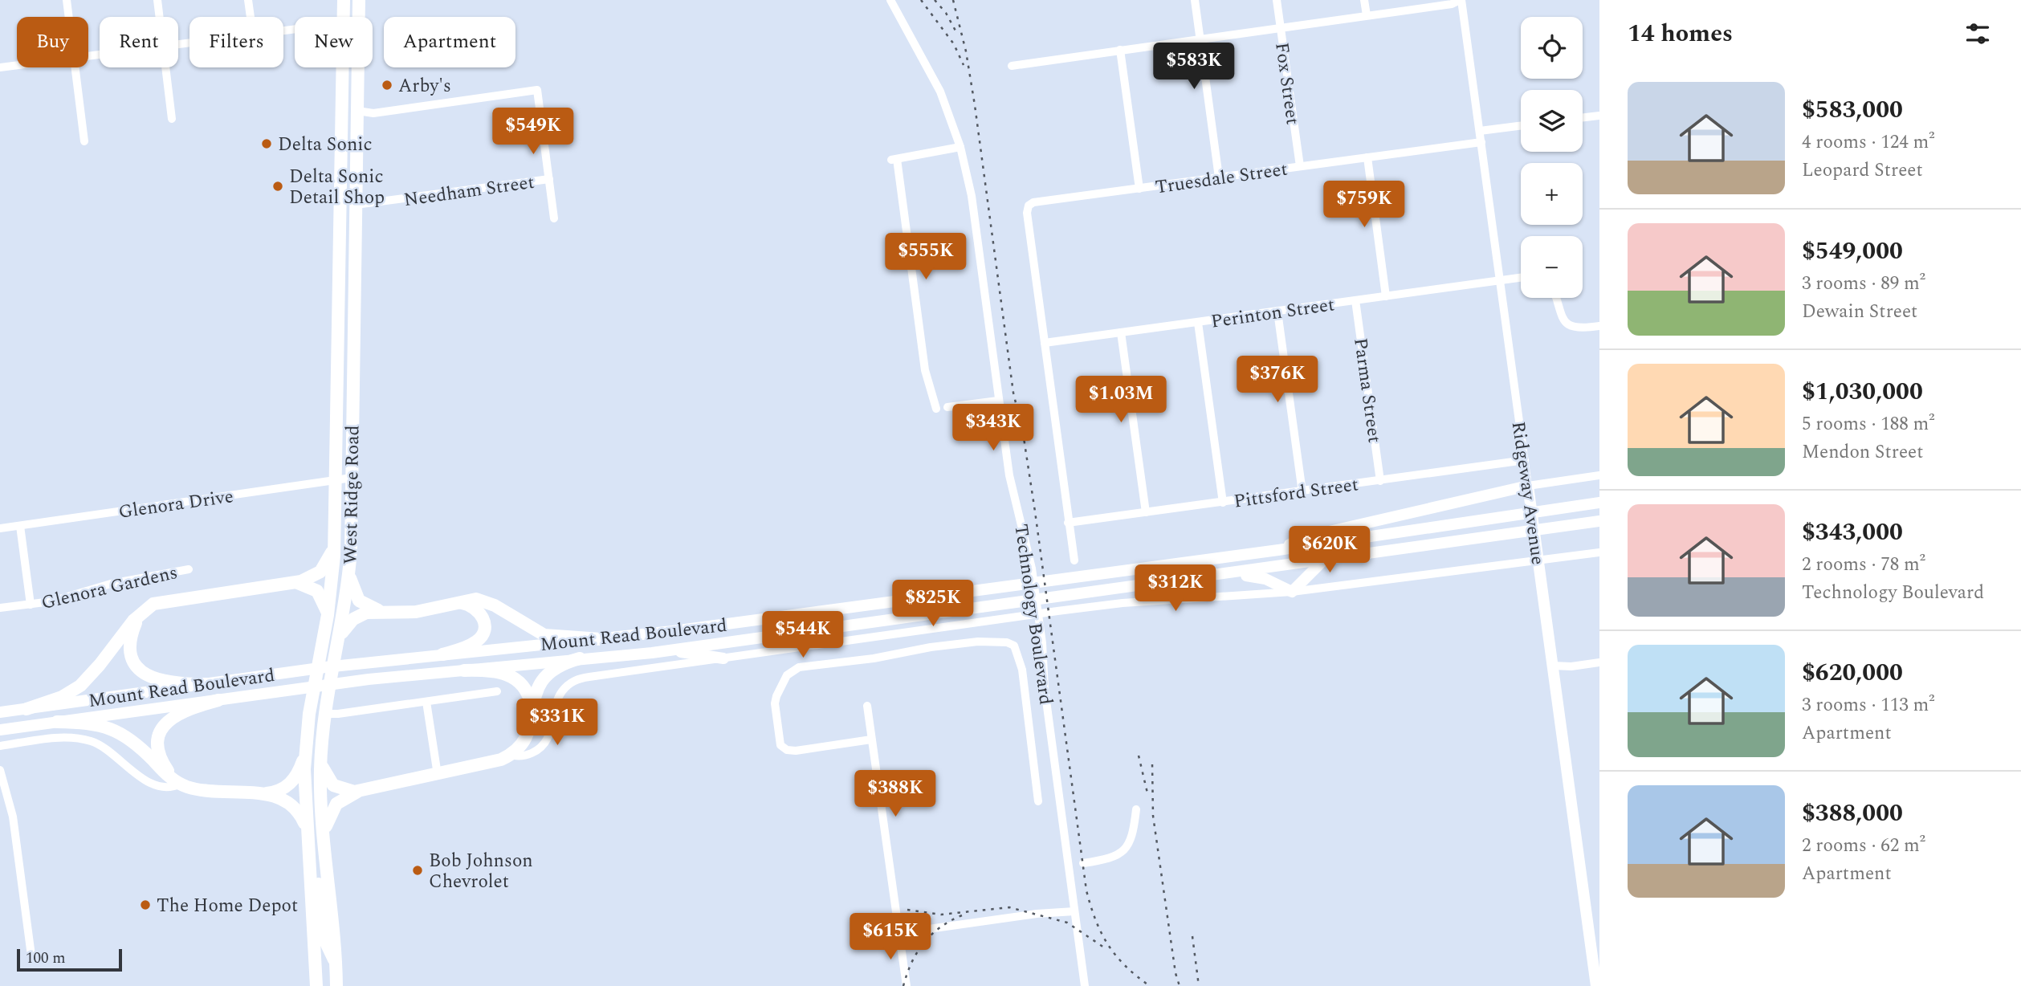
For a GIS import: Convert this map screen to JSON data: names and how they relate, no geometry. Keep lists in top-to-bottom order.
{
  "streets": {
    "highway": ["West Ridge Road"],
    "main road": ["Ridgeway Avenue", "Mount Read Boulevard"],
    "street": [
      "Fox Street",
      "Truesdale Street",
      "Needham Street",
      "Perinton Street",
      "Parma Street",
      "Pittsford Street",
      "Glenora Drive",
      "Glenora Gardens",
      "Technology Boulevard"
    ]
  },
  "crossings": [
    ["Fox Street", "Truesdale Street"],
    ["Truesdale Street", "Perinton Street"],
    ["Truesdale Street", "Ridgeway Avenue"],
    ["Needham Street", "West Ridge Road"],
    ["Perinton Street", "Parma Street"],
    ["Perinton Street", "Ridgeway Avenue"],
    ["Parma Street", "Pittsford Street"],
    ["Pittsford Street", "Ridgeway Avenue"],
    ["Ridgeway Avenue", "Mount Read Boulevard"],
    ["West Ridge Road", "Glenora Drive"],
    ["Glenora Drive", "Glenora Gardens"]
  ],
  "places": [
    "Arby's",
    "Delta Sonic",
    "Delta Sonic Detail Shop",
    "Bob Johnson Chevrolet",
    "The Home Depot"
  ],
  "scale_bar": "100 m",
  "page": {
    "heading": "14 homes",
    "map_buttons": ["+", "−"],
    "chip": [
      "Buy",
      "Rent",
      "Filters",
      "New",
      "Apartment"
    ],
    "price": [
      "$583K",
      "$549K",
      "$759K",
      "$555K",
      "$376K",
      "$1.03M",
      "$343K",
      "$620K",
      "$312K",
      "$825K",
      "$544K",
      "$331K",
      "$388K",
      "$615K"
    ],
    "list": [
      {
        "name": "$583,000",
        "note": "4 rooms · 124 m² · Leopard Street"
      },
      {
        "name": "$549,000",
        "note": "3 rooms · 89 m² · Dewain Street"
      },
      {
        "name": "$1,030,000",
        "note": "5 rooms · 188 m² · Mendon Street"
      },
      {
        "name": "$343,000",
        "note": "2 rooms · 78 m² · Technology Boulevard"
      },
      {
        "name": "$620,000",
        "note": "3 rooms · 113 m² · Apartment"
      },
      {
        "name": "$388,000",
        "note": "2 rooms · 62 m² · Apartment"
      }
    ],
    "scale": "100 m"
  }
}
